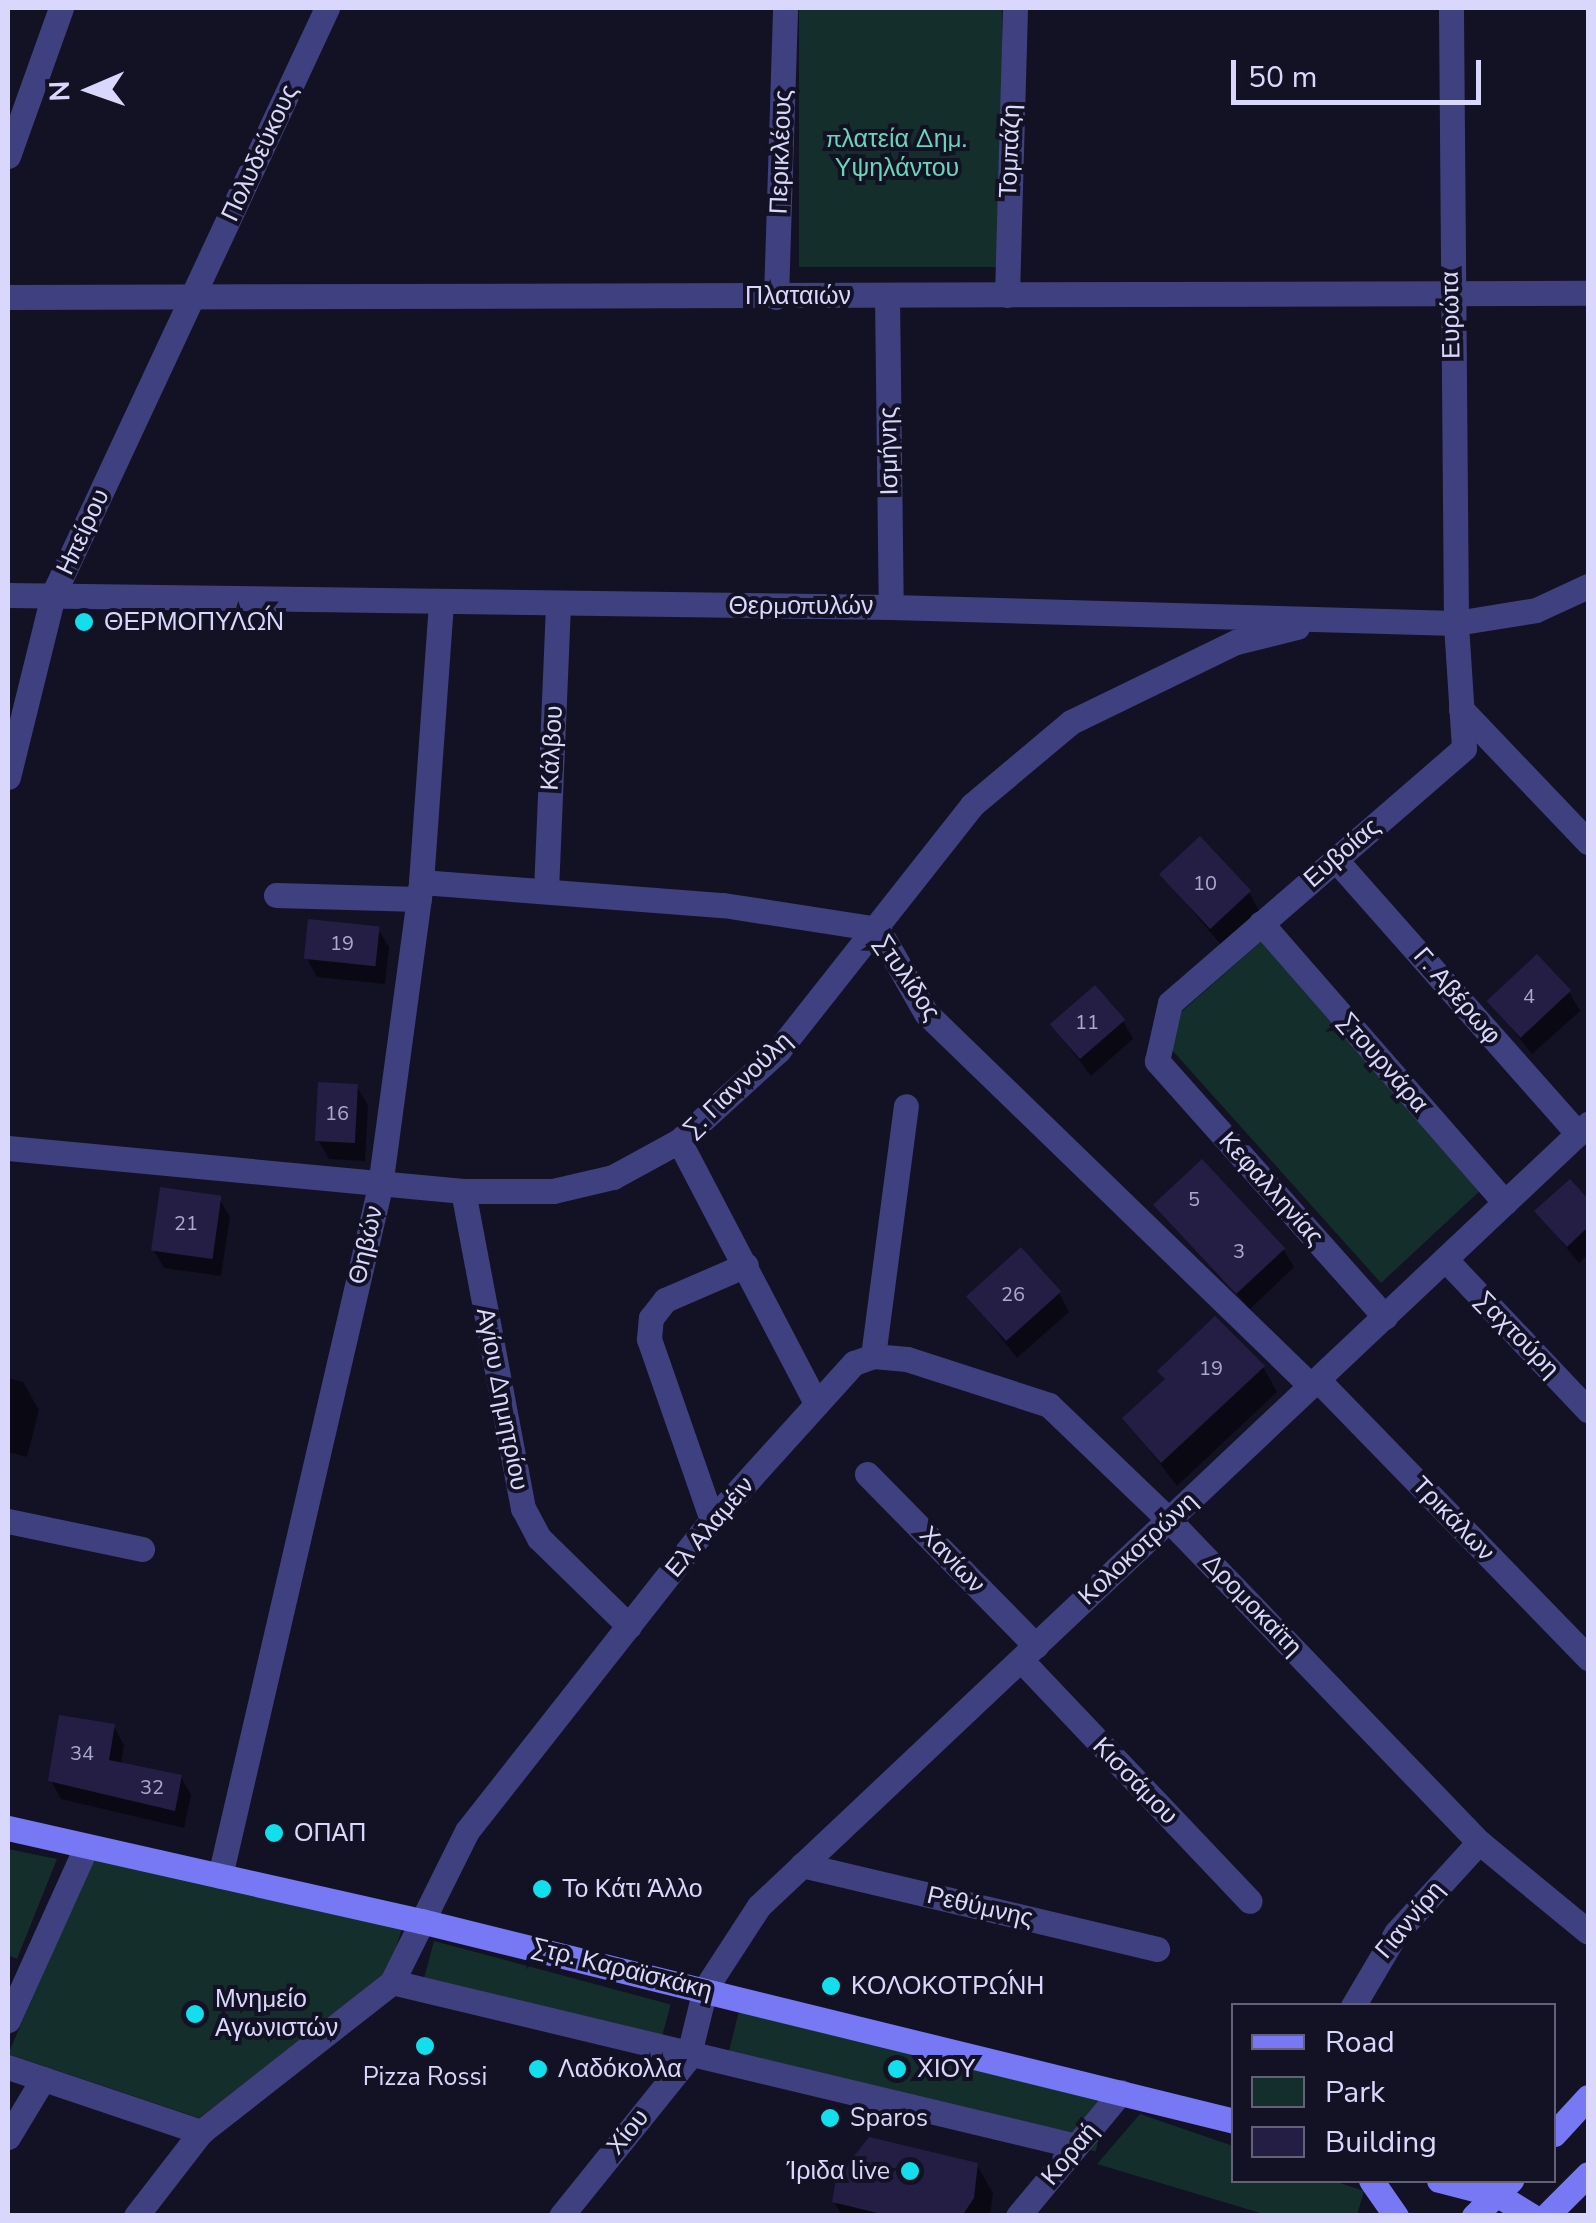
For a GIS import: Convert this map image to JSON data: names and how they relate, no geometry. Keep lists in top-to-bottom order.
{
  "streets": {
    "main road": ["Στρ. Καραϊσκάκη"],
    "street": [
      "Τομπάζη",
      "Περικλέους",
      "Πολυδεύκους",
      "Πλαταιών",
      "Ευρώτα",
      "Ισμήνης",
      "Ηπείρου",
      "Θερμοπυλών",
      "Κάλβου",
      "Ευβοίας",
      "Στυλίδος",
      "Γ. Αβέρωφ",
      "Στουρνάρα",
      "Σ. Γιαννούλη",
      "Κεφαλληνίας",
      "Θηβών",
      "Σαχτούρη",
      "Αγίου Δημητρίου",
      "Τρικάλων",
      "Ελ Αλαμέιν",
      "Κολοκοτρώνη",
      "Χανίων",
      "Δρομοκαϊτη",
      "Κισσάμου",
      "Ρεθύμνης",
      "Γιαννίρη",
      "Χίου",
      "Κοραή"
    ]
  },
  "crossings": [
    ["Τομπάζη", "Πλαταιών"],
    ["Περικλέους", "Πλαταιών"],
    ["Πολυδεύκους", "Πλαταιών"],
    ["Πολυδεύκους", "Ηπείρου"],
    ["Πλαταιών", "Ευρώτα"],
    ["Πλαταιών", "Ισμήνης"],
    ["Πλαταιών", "Ηπείρου"],
    ["Ευρώτα", "Θερμοπυλών"],
    ["Ευρώτα", "Ευβοίας"],
    ["Ισμήνης", "Θερμοπυλών"],
    ["Ηπείρου", "Θερμοπυλών"],
    ["Θερμοπυλών", "Κάλβου"],
    ["Θερμοπυλών", "Ευβοίας"],
    ["Θερμοπυλών", "Σ. Γιαννούλη"],
    ["Θερμοπυλών", "Θηβών"],
    ["Κάλβου", "Στυλίδος"],
    ["Ευβοίας", "Γ. Αβέρωφ"],
    ["Ευβοίας", "Στουρνάρα"],
    ["Ευβοίας", "Κεφαλληνίας"],
    ["Στυλίδος", "Σ. Γιαννούλη"],
    ["Στυλίδος", "Θηβών"],
    ["Στυλίδος", "Τρικάλων"],
    ["Στυλίδος", "Κολοκοτρώνη"],
    ["Γ. Αβέρωφ", "Κολοκοτρώνη"],
    ["Στουρνάρα", "Κολοκοτρώνη"],
    ["Σ. Γιαννούλη", "Θηβών"],
    ["Σ. Γιαννούλη", "Αγίου Δημητρίου"],
    ["Κεφαλληνίας", "Κολοκοτρώνη"],
    ["Θηβών", "Στρ. Καραϊσκάκη"],
    ["Σαχτούρη", "Κολοκοτρώνη"],
    ["Αγίου Δημητρίου", "Ελ Αλαμέιν"],
    ["Τρικάλων", "Κολοκοτρώνη"],
    ["Ελ Αλαμέιν", "Δρομοκαϊτη"],
    ["Ελ Αλαμέιν", "Στρ. Καραϊσκάκη"],
    ["Κολοκοτρώνη", "Χανίων"],
    ["Κολοκοτρώνη", "Δρομοκαϊτη"],
    ["Κολοκοτρώνη", "Κισσάμου"],
    ["Κολοκοτρώνη", "Ρεθύμνης"],
    ["Κολοκοτρώνη", "Στρ. Καραϊσκάκη"],
    ["Κολοκοτρώνη", "Χίου"],
    ["Χανίων", "Κισσάμου"],
    ["Δρομοκαϊτη", "Γιαννίρη"],
    ["Στρ. Καραϊσκάκη", "Χίου"],
    ["Στρ. Καραϊσκάκη", "Κοραή"]
  ],
  "parks": ["πλατεία Δημ. Υψηλάντου"],
  "places": [
    "ΘΕΡΜΟΠΥΛΏΝ",
    "ΟΠΑΠ",
    "Το Κάτι Άλλο",
    "ΚΟΛΟΚΟΤΡΏΝΗ",
    "Μνημείο Αγωνιστών",
    "Pizza Rossi",
    "Λαδόκολλα",
    "ΧΙΟΥ",
    "Sparos",
    "Ίριδα live"
  ],
  "house_numbers": [
    "10",
    "19",
    "4",
    "11",
    "16",
    "5",
    "21",
    "3",
    "26",
    "19",
    "34",
    "32"
  ],
  "legend": ["Road", "Park", "Building"],
  "scale_bar": "50 m",
  "north": "left"
}
